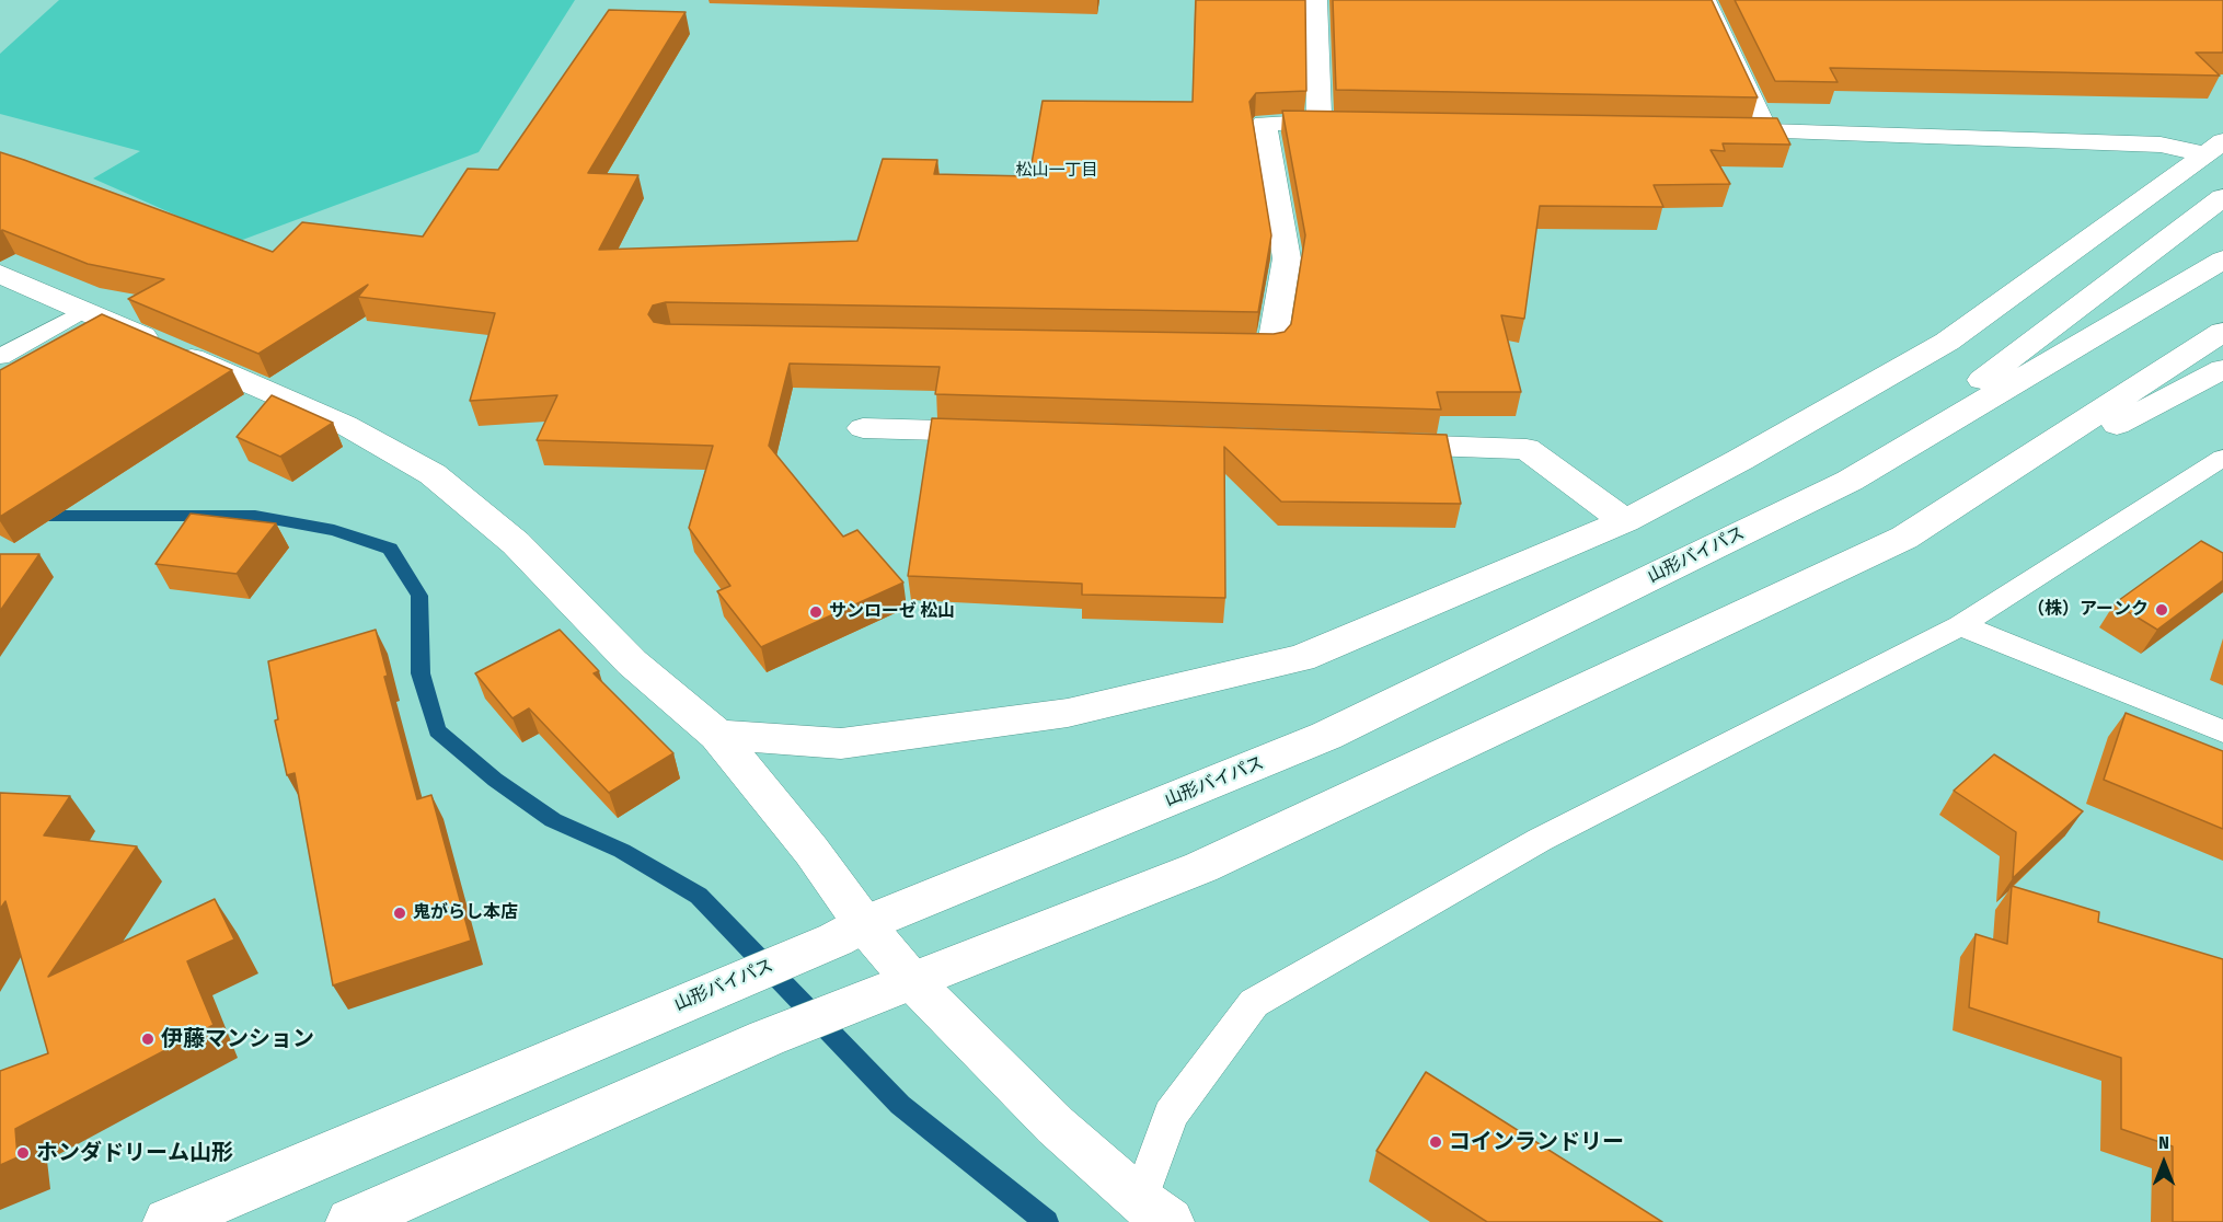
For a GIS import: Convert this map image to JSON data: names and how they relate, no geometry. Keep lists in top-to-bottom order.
{
  "streets": {
    "main road": ["山形バイパス"]
  },
  "districts": ["松山一丁目"],
  "places": [
    "（株）アーンク",
    "サンローゼ 松山",
    "鬼がらし本店",
    "伊藤マンション",
    "コインランドリー",
    "ホンダドリーム山形"
  ],
  "north": "top"
}
